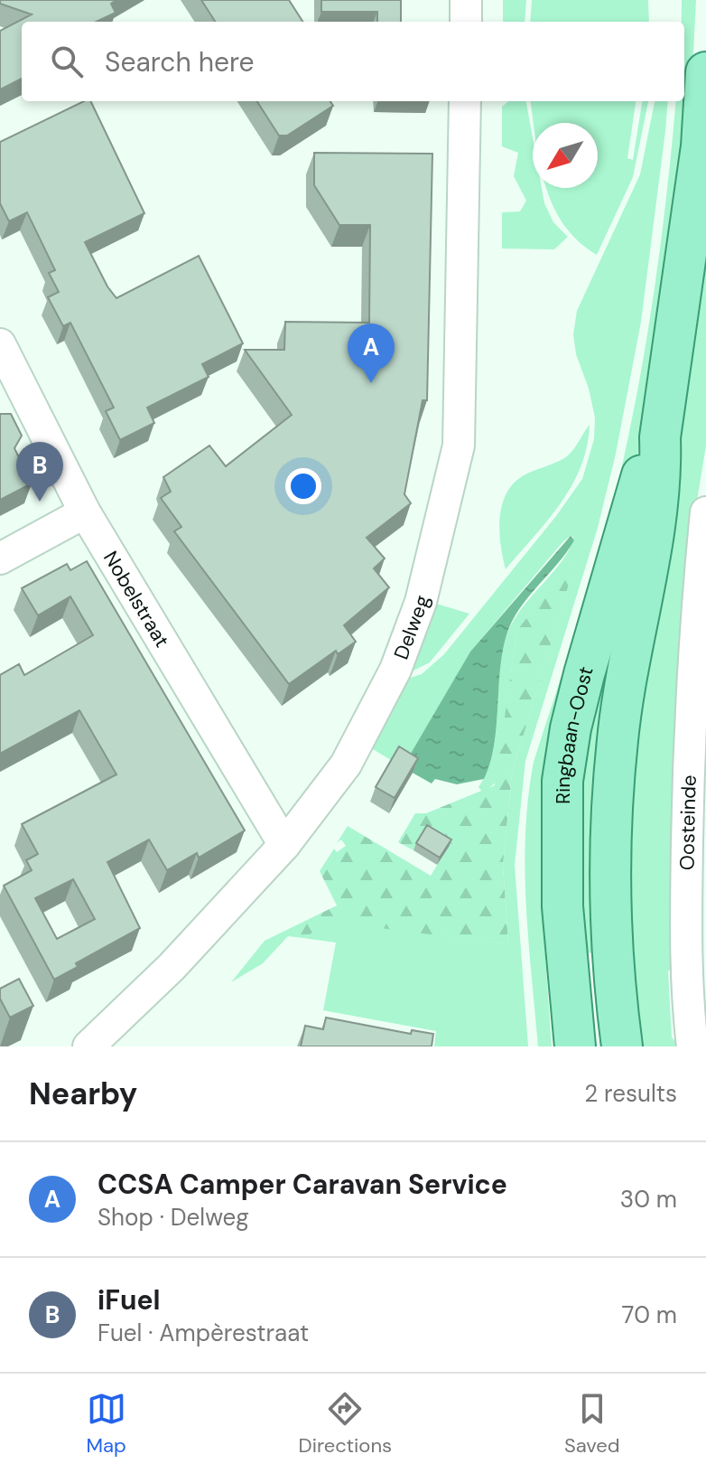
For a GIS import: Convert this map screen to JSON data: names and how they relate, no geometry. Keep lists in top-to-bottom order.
{
  "streets": {
    "main road": ["Ringbaan-Oost"],
    "street": ["Nobelstraat", "Delweg", "Oosteinde"]
  },
  "crossings": [
    ["Nobelstraat", "Delweg"]
  ],
  "north": "bottom left",
  "page": {
    "search": "Search here",
    "pins": ["A", "B"],
    "heading": ["Nearby", "2 results"],
    "list": [
      {
        "mark": "A",
        "name": "CCSA Camper Caravan Service",
        "note": "Shop · Delweg",
        "value": "30 m"
      },
      {
        "mark": "B",
        "name": "iFuel",
        "note": "Fuel · Ampèrestraat",
        "value": "70 m"
      }
    ],
    "nav": ["Map", "Directions", "Saved"]
  }
}
